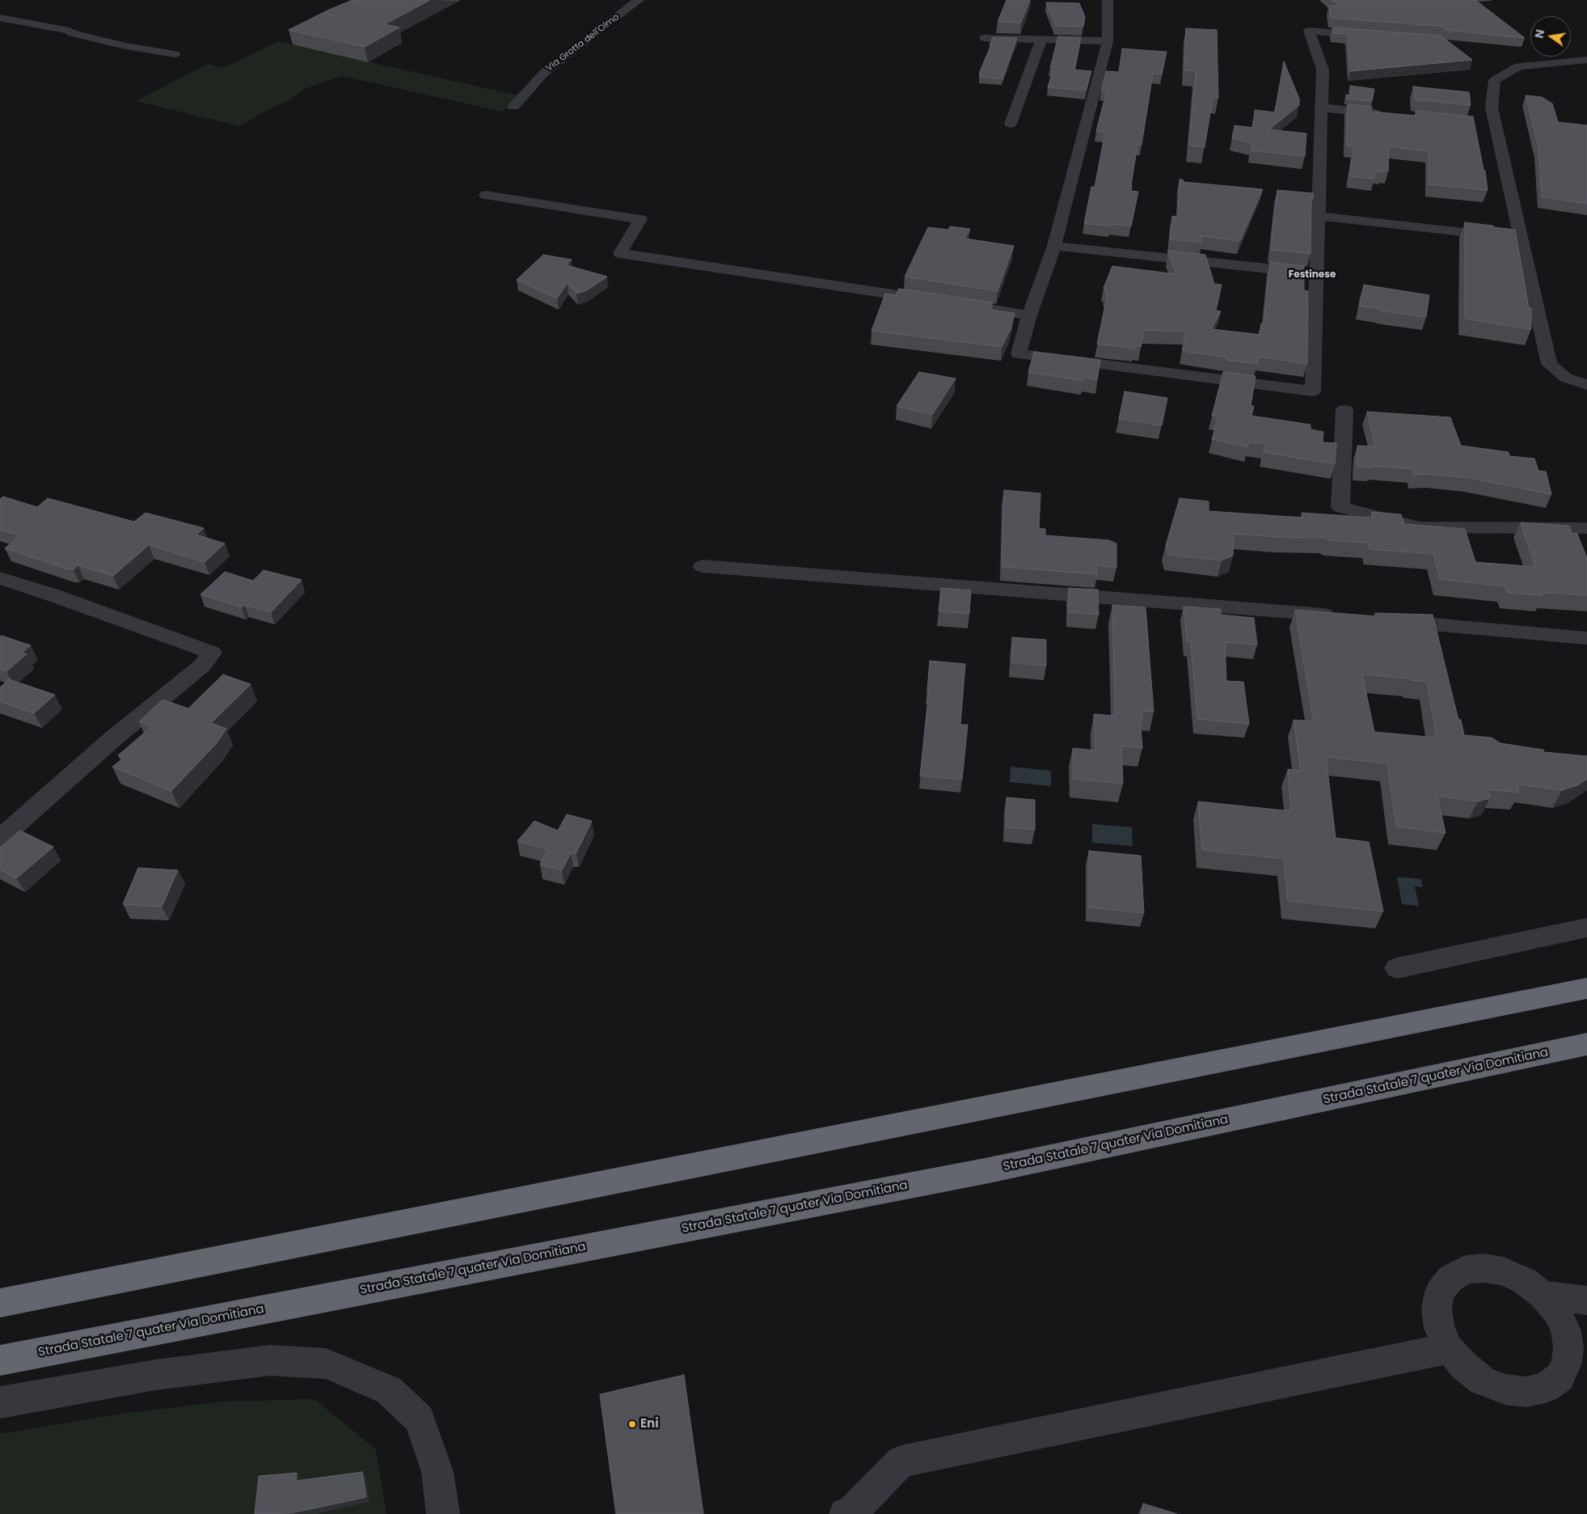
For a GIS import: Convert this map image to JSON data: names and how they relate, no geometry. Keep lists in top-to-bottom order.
{
  "streets": {
    "highway": ["Strada Statale 7 quater Via Domitiana"],
    "street": ["Via Grotta dell'Olmo"]
  },
  "districts": ["Festinese"],
  "places": ["Eni"],
  "north": "left"
}
